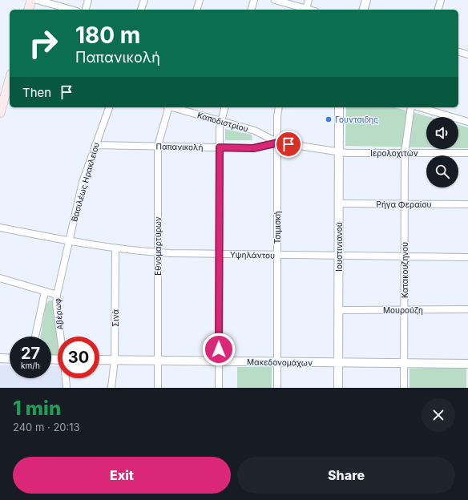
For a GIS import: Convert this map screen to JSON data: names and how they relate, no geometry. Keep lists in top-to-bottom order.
{
  "streets": {
    "street": [
      "Καποδιστρίου",
      "Παπανικολή",
      "Ιερολοχιτών",
      "Βασιλέως Ηρακλείου",
      "Ρήγα Φεραίου",
      "Τσιμισκή",
      "Εθνομαρτύρων",
      "Ιουστινιανού",
      "Υψηλάντου",
      "Κατακουζηνού",
      "Μουρούζη",
      "Αβέρωφ",
      "Σινά",
      "Μακεδονομάχων"
    ]
  },
  "crossings": [
    ["Καποδιστρίου", "Παπανικολή"],
    ["Καποδιστρίου", "Τσιμισκή"],
    ["Παπανικολή", "Ιερολοχιτών"],
    ["Παπανικολή", "Βασιλέως Ηρακλείου"],
    ["Παπανικολή", "Τσιμισκή"],
    ["Παπανικολή", "Εθνομαρτύρων"],
    ["Παπανικολή", "Ιουστινιανού"],
    ["Ιερολοχιτών", "Ιουστινιανού"],
    ["Ιερολοχιτών", "Κατακουζηνού"],
    ["Βασιλέως Ηρακλείου", "Υψηλάντου"],
    ["Βασιλέως Ηρακλείου", "Αβέρωφ"],
    ["Ρήγα Φεραίου", "Ιουστινιανού"],
    ["Ρήγα Φεραίου", "Κατακουζηνού"],
    ["Τσιμισκή", "Υψηλάντου"],
    ["Τσιμισκή", "Μακεδονομάχων"],
    ["Εθνομαρτύρων", "Υψηλάντου"],
    ["Εθνομαρτύρων", "Μακεδονομάχων"],
    ["Ιουστινιανού", "Υψηλάντου"],
    ["Ιουστινιανού", "Μουρούζη"],
    ["Ιουστινιανού", "Μακεδονομάχων"],
    ["Υψηλάντου", "Κατακουζηνού"],
    ["Υψηλάντου", "Αβέρωφ"],
    ["Υψηλάντου", "Σινά"],
    ["Κατακουζηνού", "Μουρούζη"],
    ["Κατακουζηνού", "Μακεδονομάχων"],
    ["Σινά", "Μακεδονομάχων"]
  ],
  "places": ["Γουντσιδης"],
  "page": {
    "turn": ["180 m", "Παπανικολή"],
    "then": "Then",
    "speed": "27 km/h",
    "limit": "30",
    "heading": ["1 min", "240 m · 20:13"],
    "buttons": ["Exit", "Share"]
  }
}
